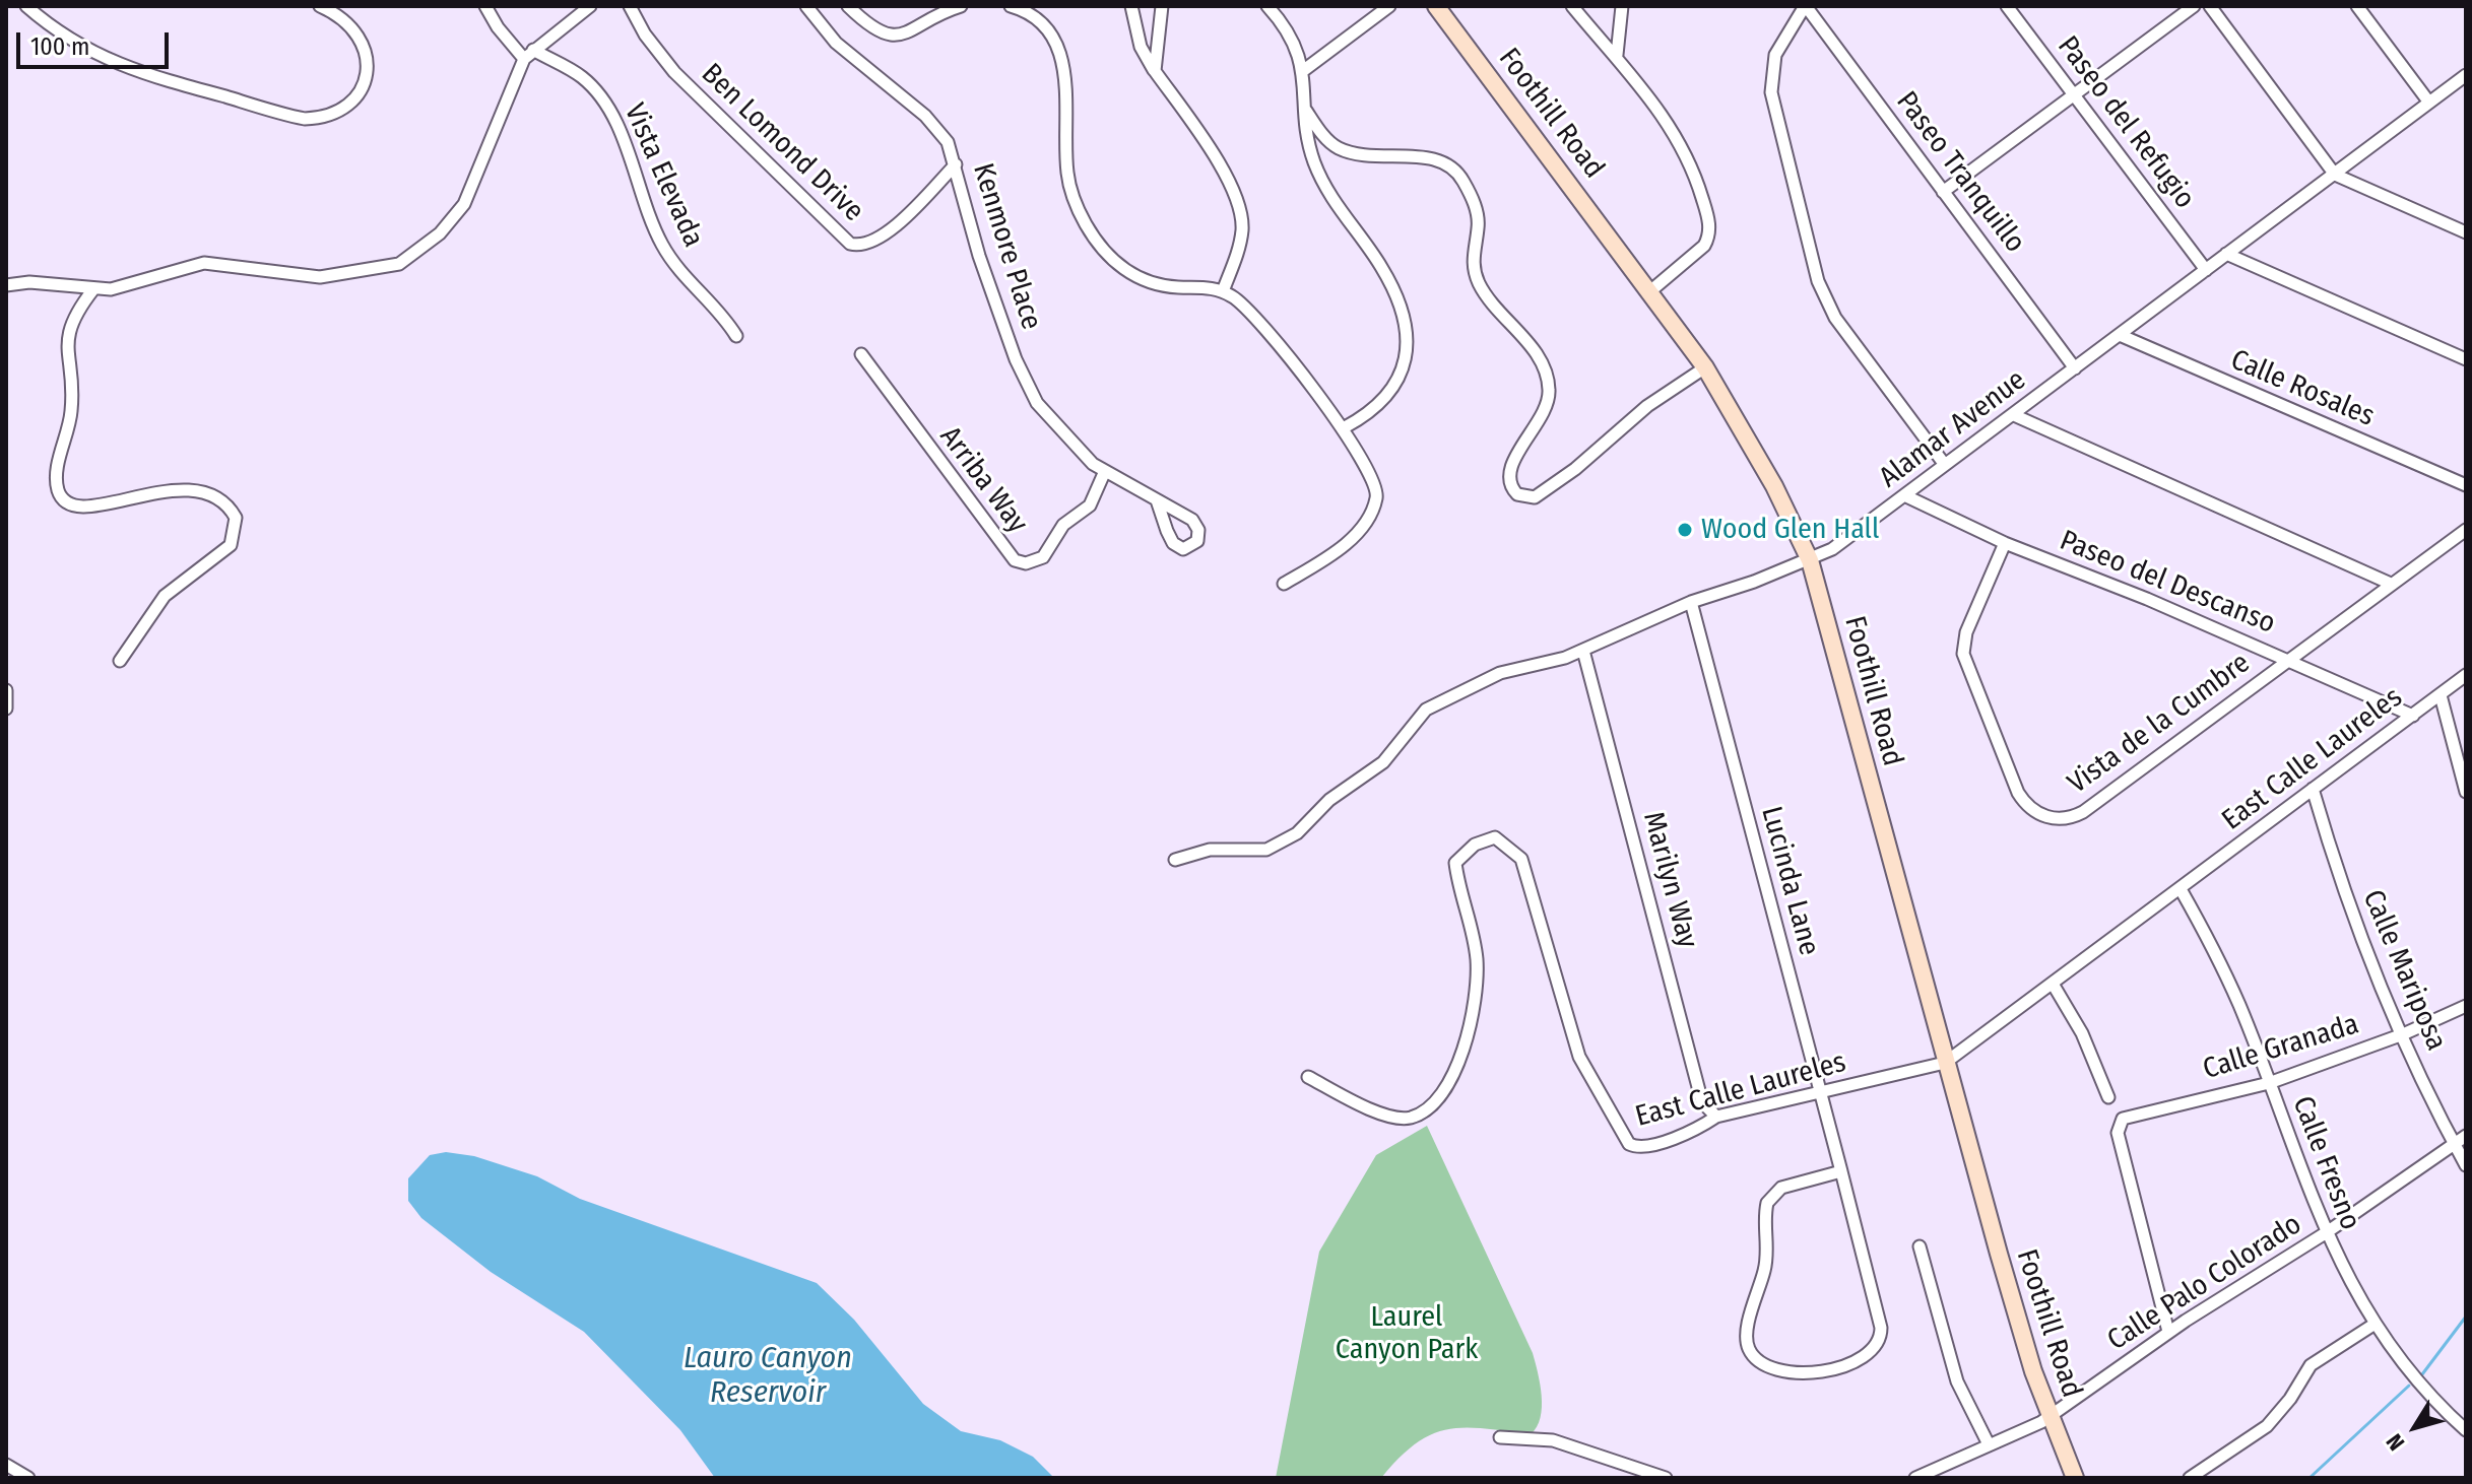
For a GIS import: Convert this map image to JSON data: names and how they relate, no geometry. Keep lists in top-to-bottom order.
{
  "streets": {
    "main road": ["Foothill Road"],
    "street": [
      "Paseo del Refugio",
      "Ben Lomond Drive",
      "Paseo Tranquillo",
      "Vista Elevada",
      "Kenmore Place",
      "Calle Rosales",
      "Alamar Avenue",
      "Arriba Way",
      "Paseo del Descanso",
      "Vista de la Cumbre",
      "East Calle Laureles",
      "Marilyn Way",
      "Lucinda Lane",
      "Calle Mariposa",
      "Calle Granada",
      "Calle Fresno",
      "Calle Palo Colorado"
    ]
  },
  "crossings": [
    ["Foothill Road", "Alamar Avenue"],
    ["Foothill Road", "East Calle Laureles"],
    ["Foothill Road", "Calle Palo Colorado"],
    ["Paseo del Refugio", "Alamar Avenue"],
    ["Ben Lomond Drive", "Kenmore Place"],
    ["Paseo Tranquillo", "Alamar Avenue"],
    ["Kenmore Place", "Arriba Way"],
    ["Calle Rosales", "Alamar Avenue"],
    ["Alamar Avenue", "Paseo del Descanso"],
    ["Alamar Avenue", "Marilyn Way"],
    ["Alamar Avenue", "Lucinda Lane"],
    ["Paseo del Descanso", "Vista de la Cumbre"],
    ["Paseo del Descanso", "East Calle Laureles"],
    ["East Calle Laureles", "Marilyn Way"],
    ["East Calle Laureles", "Lucinda Lane"],
    ["East Calle Laureles", "Calle Mariposa"],
    ["East Calle Laureles", "Calle Fresno"],
    ["Calle Mariposa", "Calle Granada"],
    ["Calle Mariposa", "Calle Palo Colorado"],
    ["Calle Granada", "Calle Fresno"],
    ["Calle Granada", "Calle Palo Colorado"],
    ["Calle Fresno", "Calle Palo Colorado"]
  ],
  "water": ["Lauro Canyon Reservoir"],
  "parks": ["Laurel Canyon Park"],
  "places": ["Wood Glen Hall"],
  "scale_bar": "100 m",
  "north": "bottom left"
}
